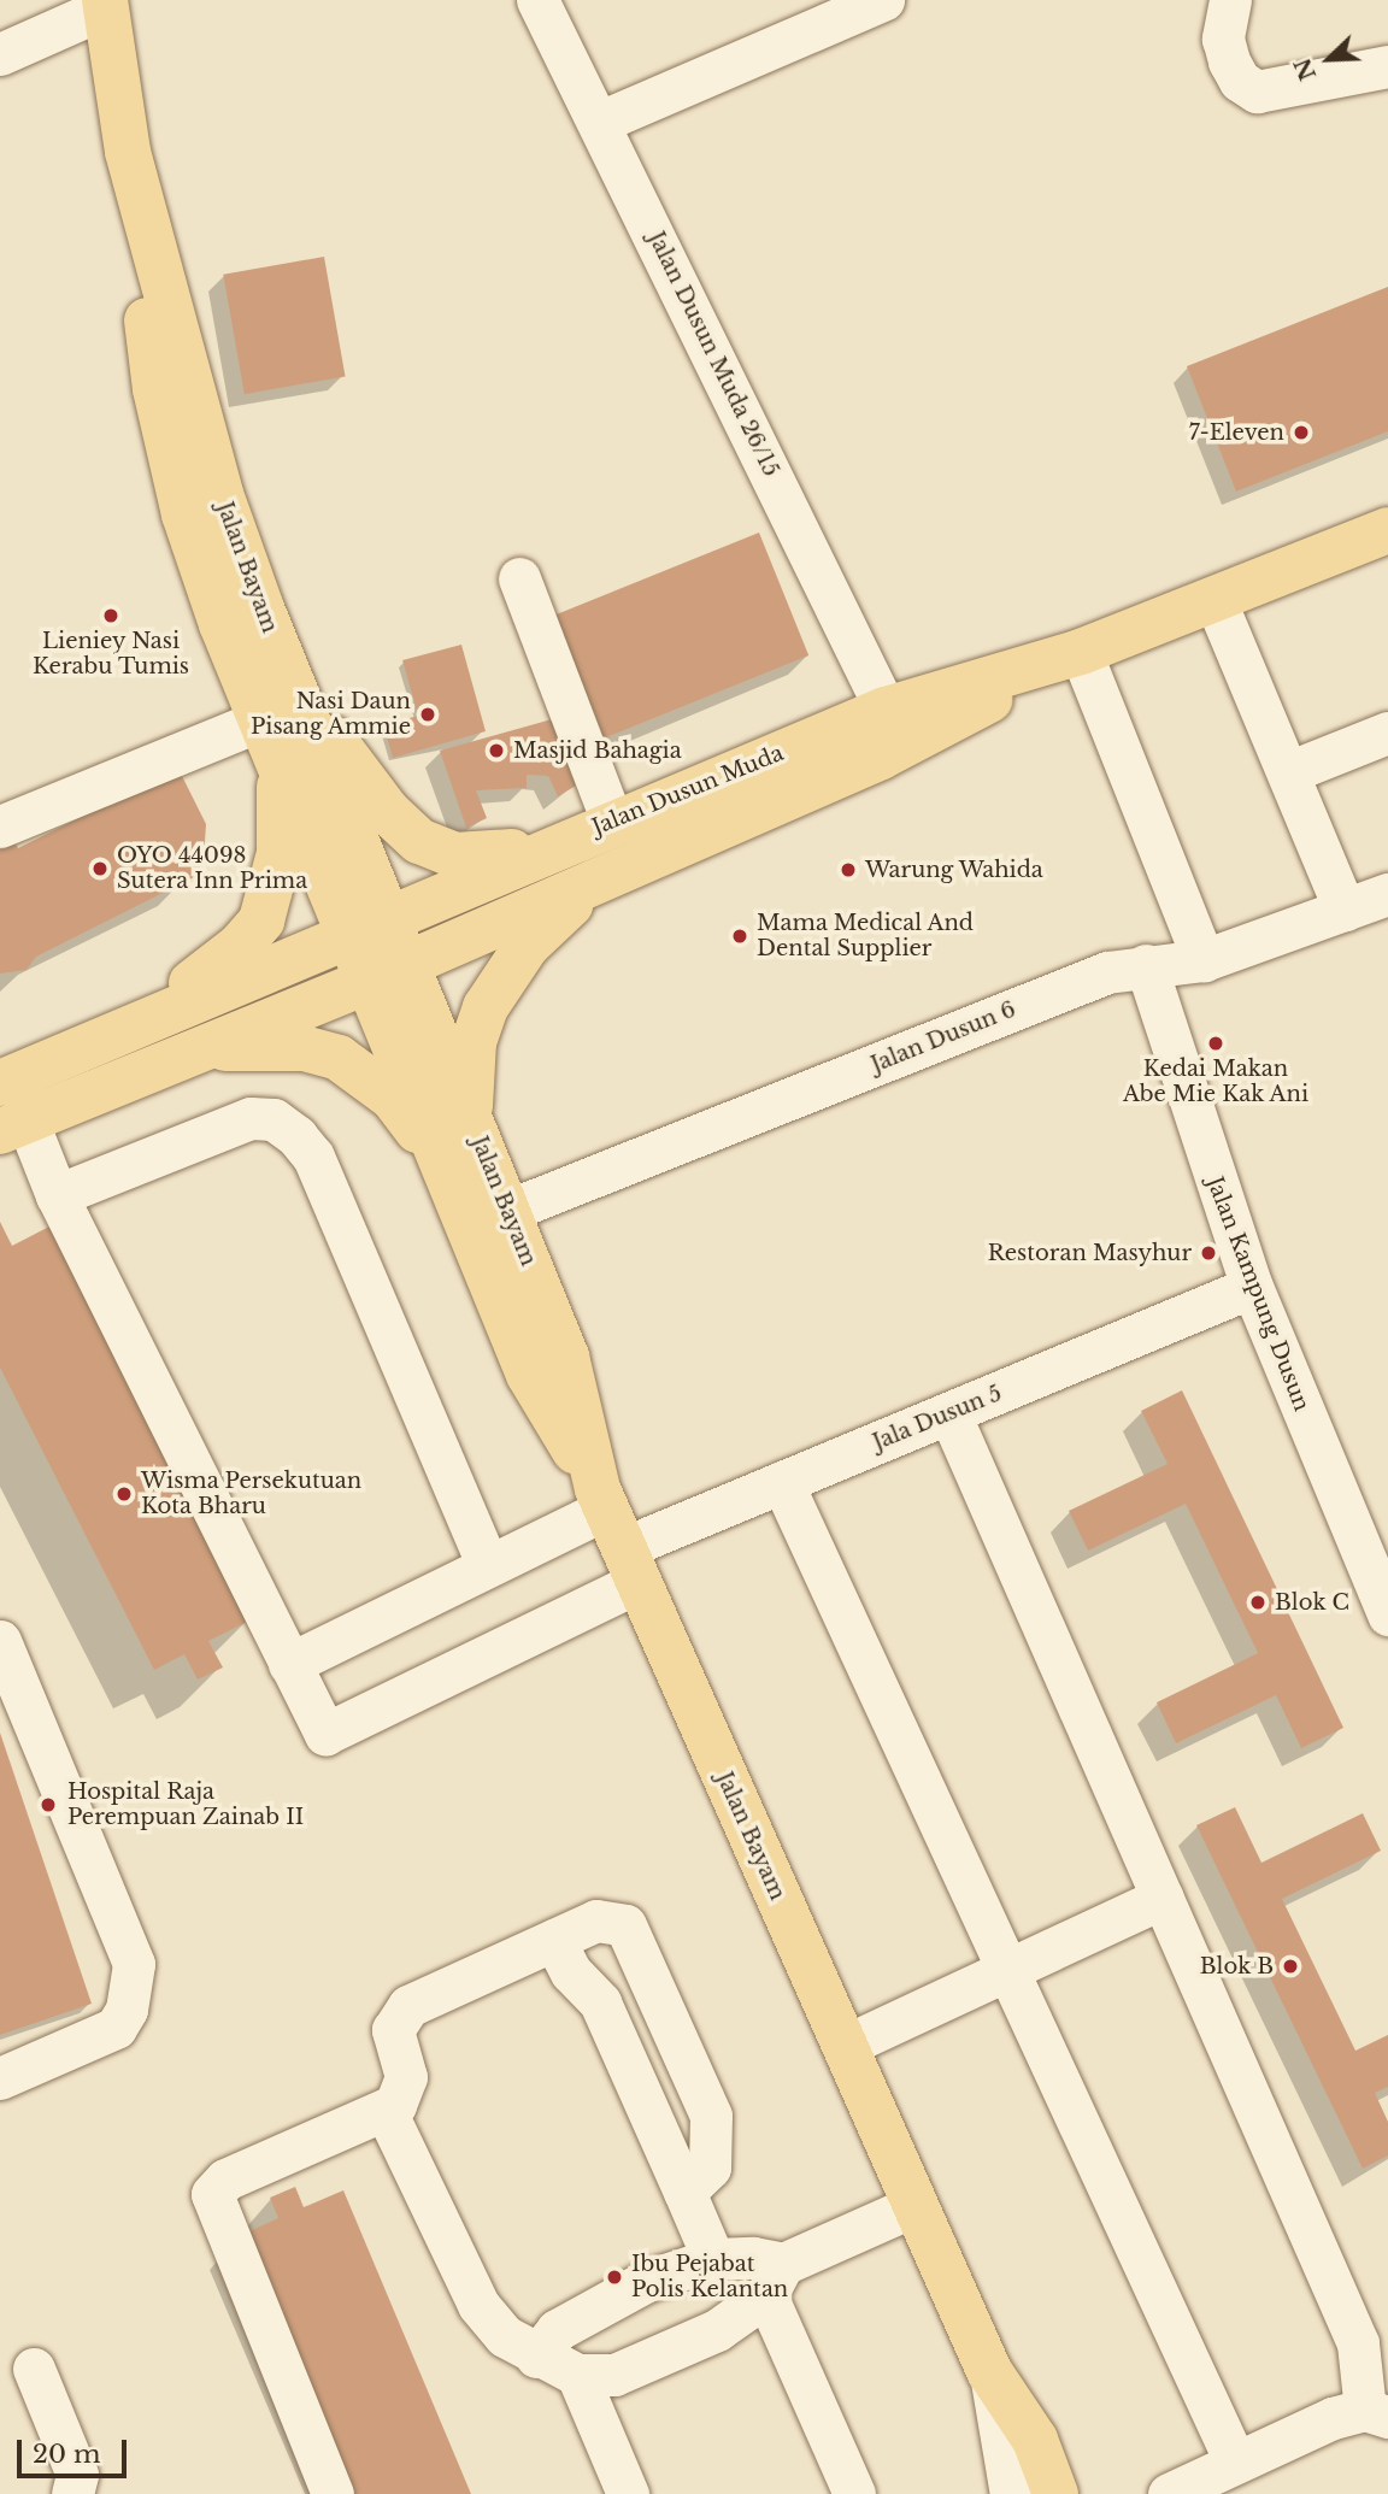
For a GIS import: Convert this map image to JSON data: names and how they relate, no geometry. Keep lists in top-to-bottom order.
{
  "streets": {
    "main road": ["Jalan Bayam", "Jalan Dusun Muda"],
    "street": [
      "Jalan Dusun Muda 26/15",
      "Jalan Dusun 6",
      "Jalan Kampung Dusun",
      "Jala Dusun 5"
    ]
  },
  "crossings": [
    ["Jalan Dusun Muda 26/15", "Jalan Dusun Muda"],
    ["Jalan Bayam", "Jalan Dusun Muda"],
    ["Jalan Bayam", "Jalan Dusun 6"],
    ["Jalan Bayam", "Jala Dusun 5"],
    ["Jalan Dusun 6", "Jalan Kampung Dusun"],
    ["Jalan Kampung Dusun", "Jala Dusun 5"]
  ],
  "places": [
    "7-Eleven",
    "Lieniey Nasi Kerabu Tumis",
    "Nasi Daun Pisang Ammie",
    "Masjid Bahagia",
    "OYO 44098 Sutera Inn Prima",
    "Warung Wahida",
    "Mama Medical And Dental Supplier",
    "Kedai Makan Abe Mie Kak Ani",
    "Restoran Masyhur",
    "Wisma Persekutuan Kota Bharu",
    "Blok C",
    "Hospital Raja Perempuan Zainab II",
    "Blok B",
    "Ibu Pejabat Polis Kelantan"
  ],
  "scale_bar": "20 m",
  "north": "bottom left"
}
